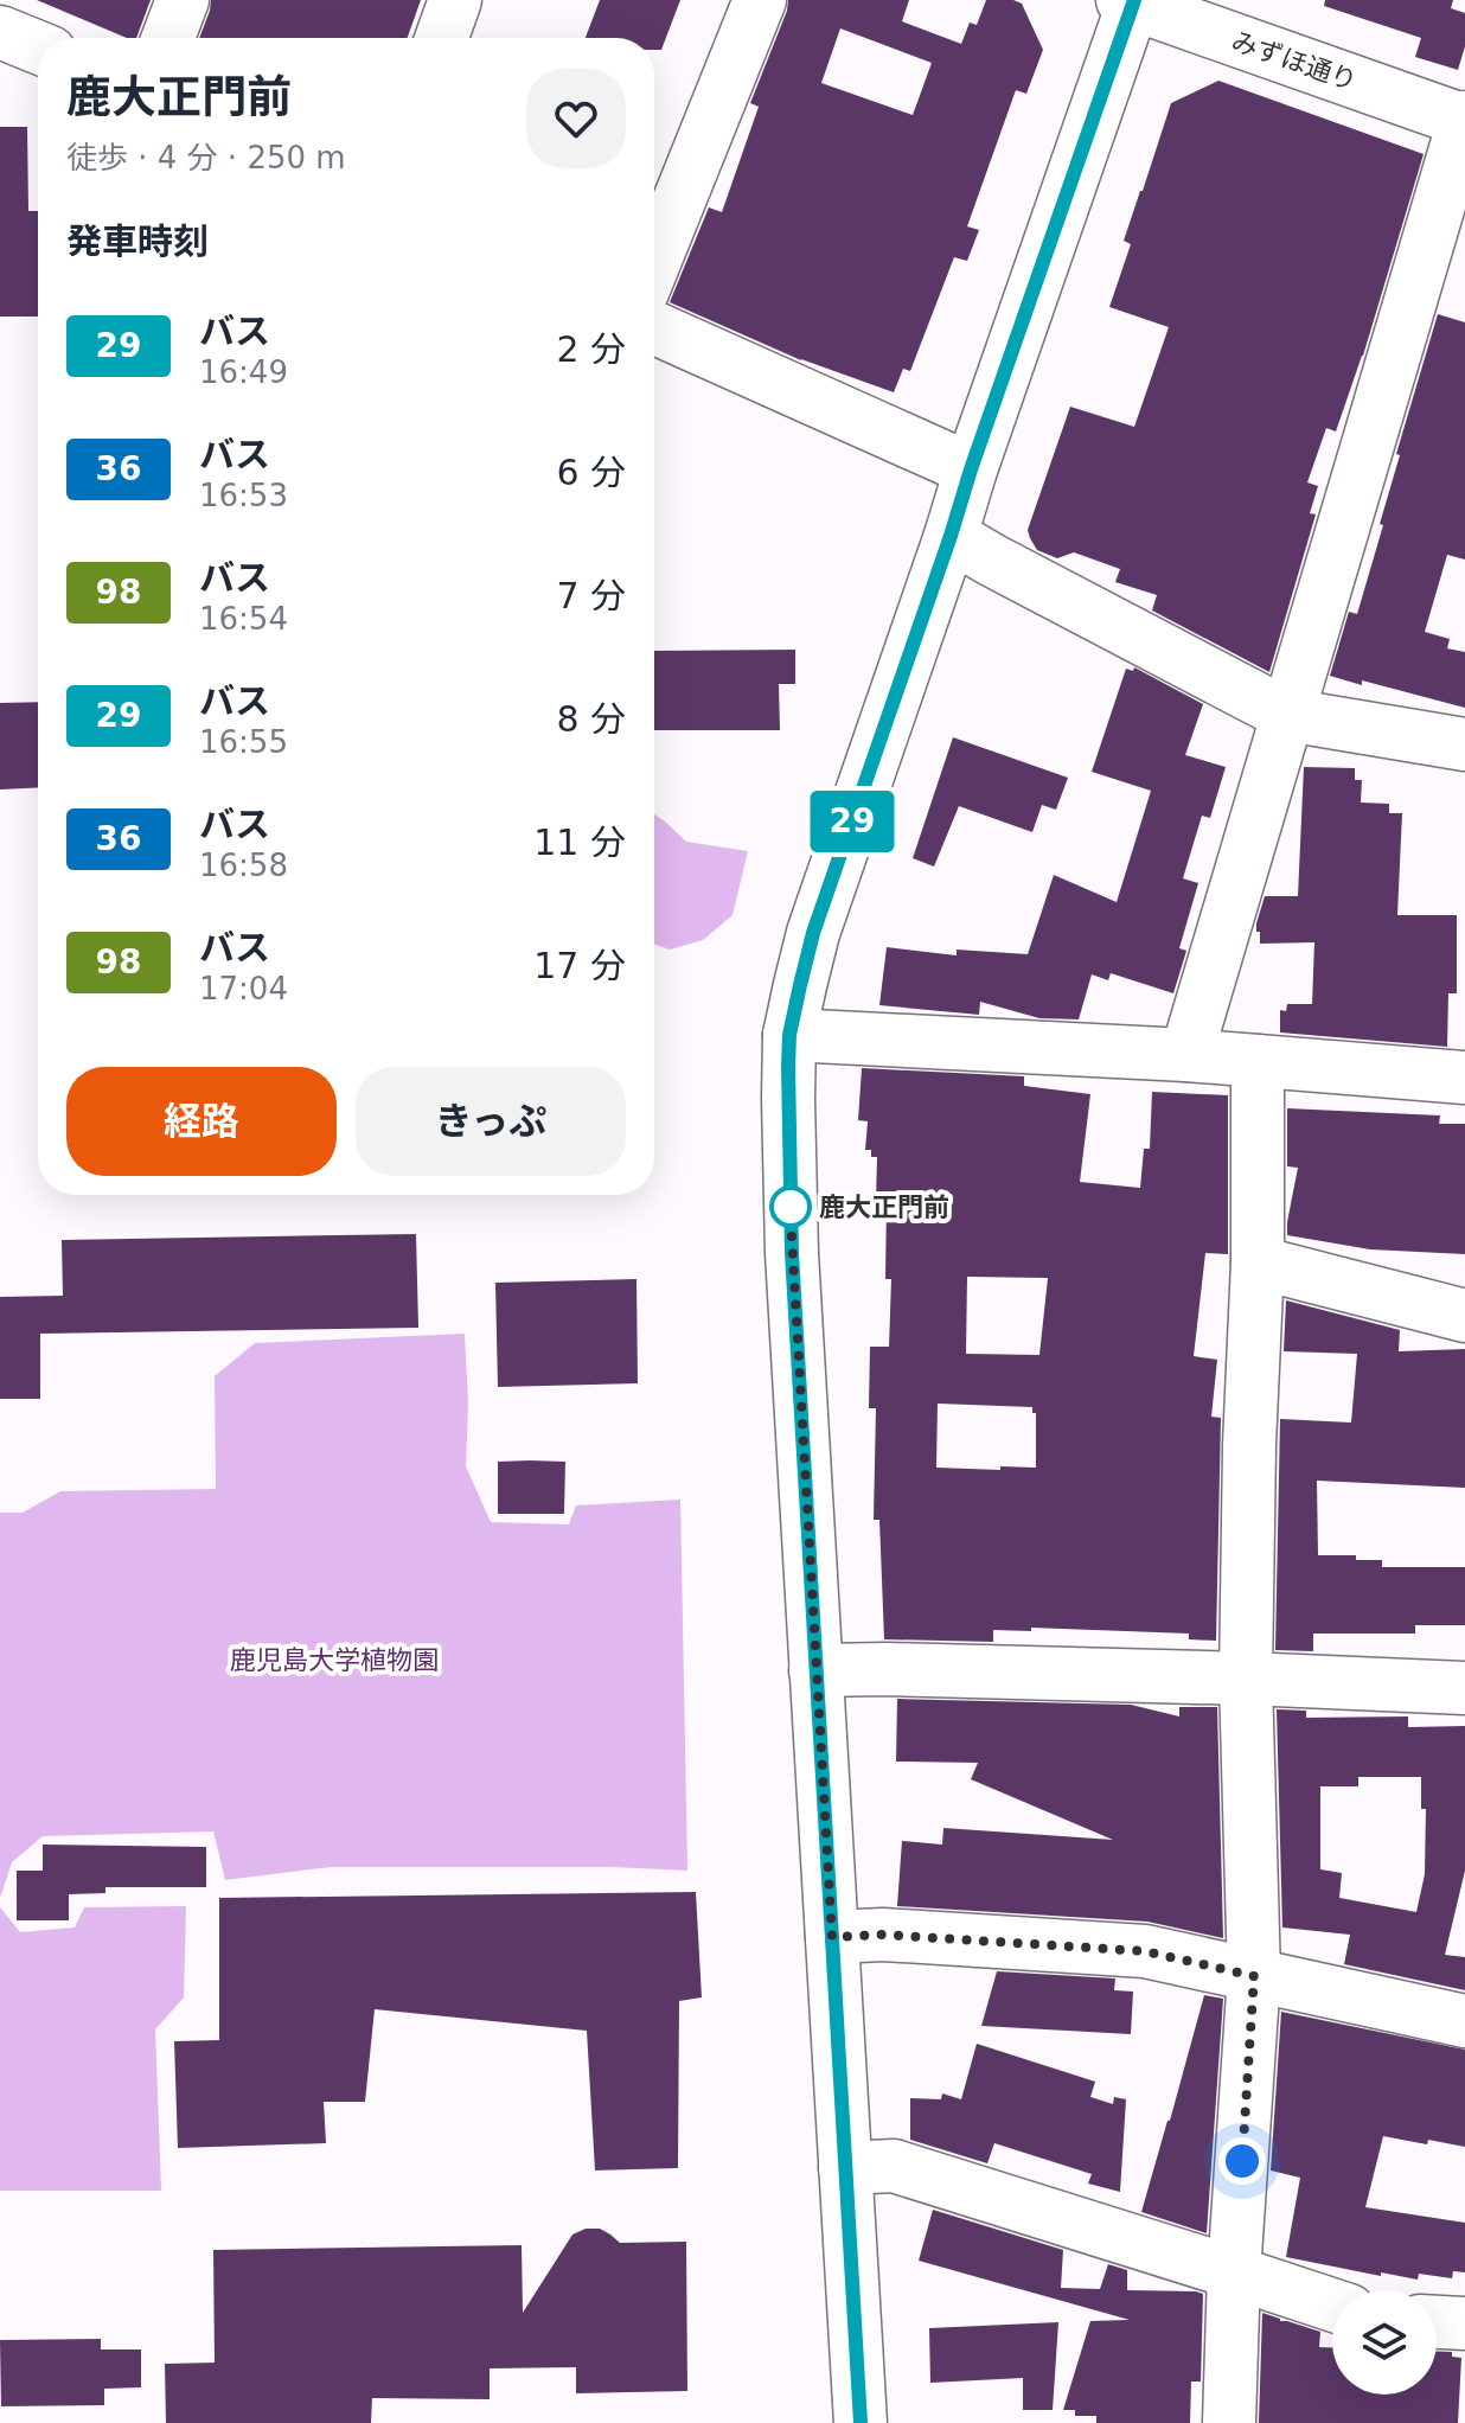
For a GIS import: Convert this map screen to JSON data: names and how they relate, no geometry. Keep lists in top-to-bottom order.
{
  "streets": {
    "street": ["みずほ通り"]
  },
  "parks": ["鹿児島大学植物園"],
  "places": ["鹿大正門前"],
  "lines": ["bus line 29"],
  "page": {
    "on_map": "29",
    "heading": [
      ["鹿大正門前", "徒歩 · 4 分 · 250 m"],
      "発車時刻"
    ],
    "list": [
      {
        "mark": "29",
        "name": "バス",
        "note": "16:49",
        "value": "2 分"
      },
      {
        "mark": "36",
        "name": "バス",
        "note": "16:53",
        "value": "6 分"
      },
      {
        "mark": "98",
        "name": "バス",
        "note": "16:54",
        "value": "7 分"
      },
      {
        "mark": "29",
        "name": "バス",
        "note": "16:55",
        "value": "8 分"
      },
      {
        "mark": "36",
        "name": "バス",
        "note": "16:58",
        "value": "11 分"
      },
      {
        "mark": "98",
        "name": "バス",
        "note": "17:04",
        "value": "17 分"
      }
    ],
    "buttons": ["経路", "きっぷ"]
  }
}
